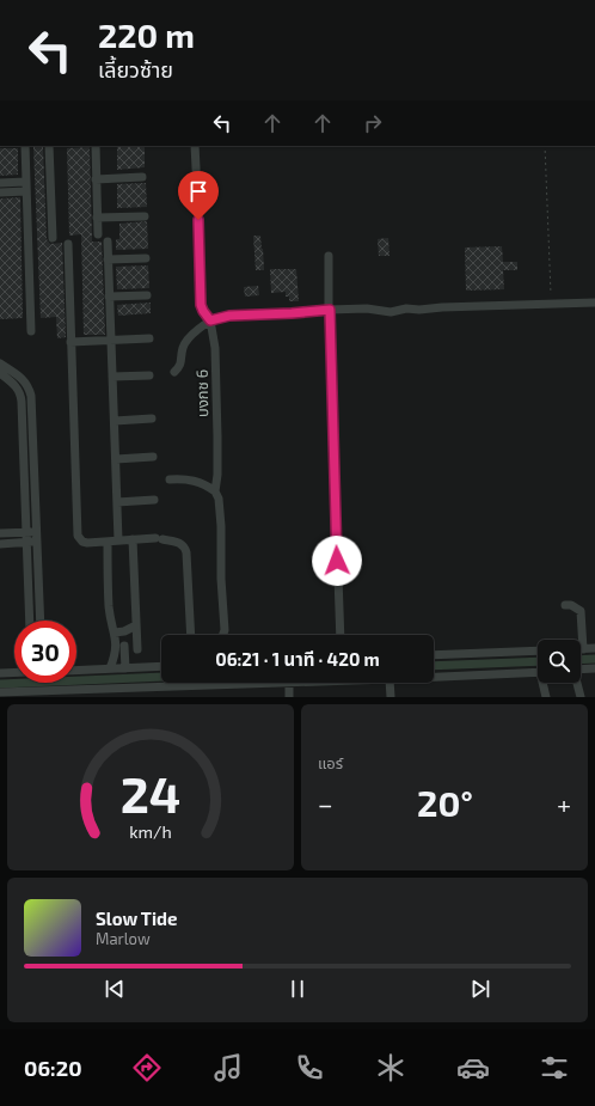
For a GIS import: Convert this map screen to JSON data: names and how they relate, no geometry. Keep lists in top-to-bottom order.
{
  "streets": {
    "street": ["บงกช 6"]
  },
  "page": {
    "turn": ["220 m", "เลี้ยวซ้าย"],
    "limit": "30",
    "trip": "06:21 · 1 นาที · 420 m",
    "tile": "แอร์",
    "heat": ["−", "20°", "+"],
    "song": ["Slow Tide", "Marlow"],
    "tabs": "06:20",
    "gauge": ["24", "km/h"]
  }
}
